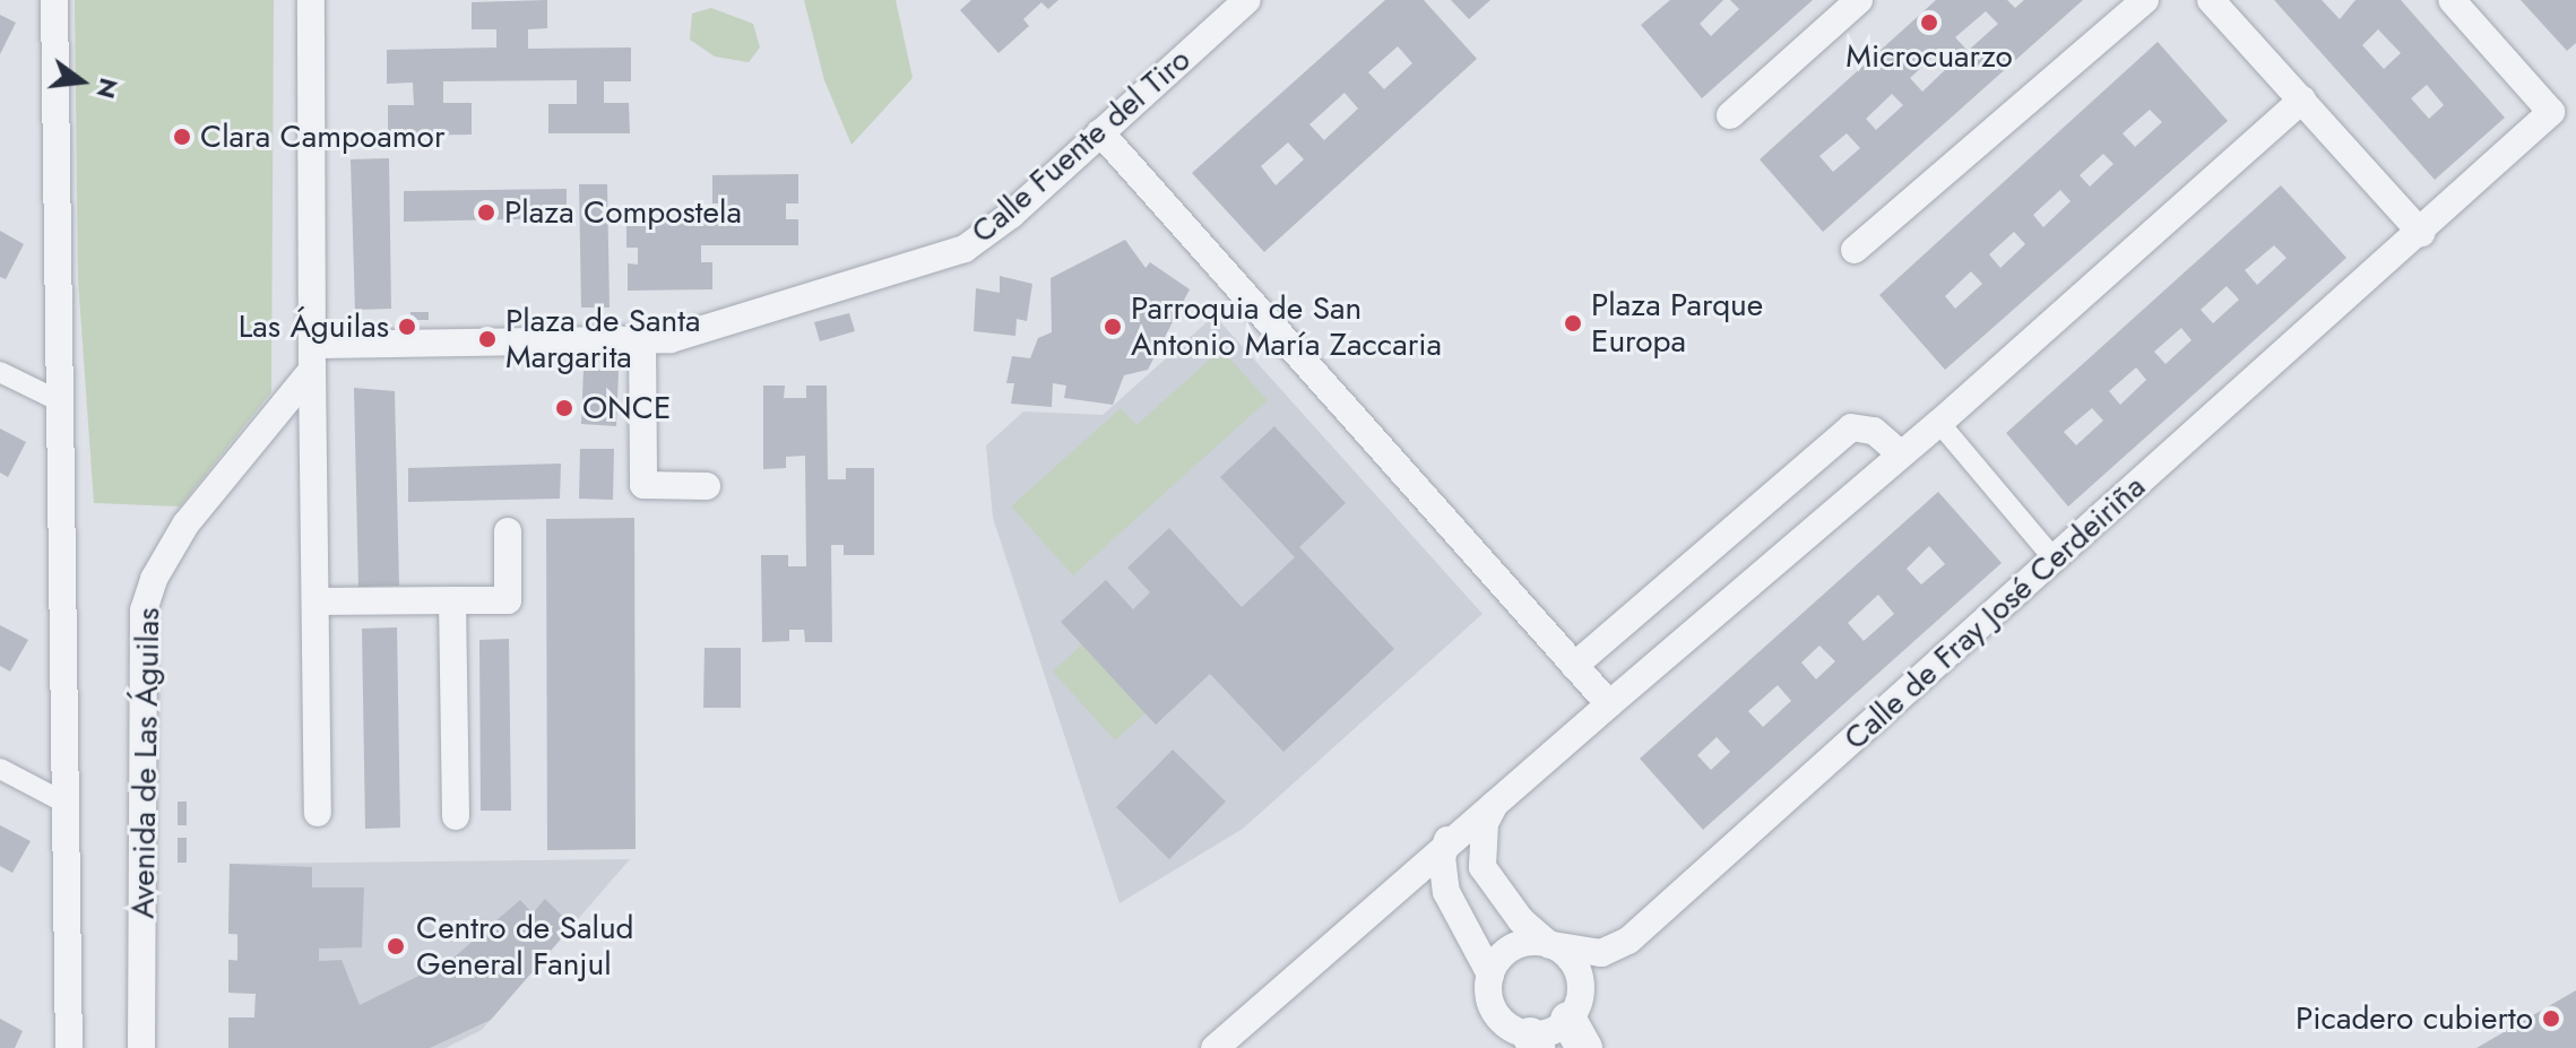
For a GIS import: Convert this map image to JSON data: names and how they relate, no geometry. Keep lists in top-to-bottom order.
{
  "streets": {
    "street": ["Calle Fuente del Tiro", "Calle de Fray José Cerdeiriña", "Avenida de Las Águilas"]
  },
  "crossings": [
    ["Calle Fuente del Tiro", "Avenida de Las Águilas"]
  ],
  "places": [
    "Microcuarzo",
    "Clara Campoamor",
    "Plaza Compostela",
    "Plaza Parque Europa",
    "Las Águilas",
    "Parroquia de San Antonio María Zaccaria",
    "Plaza de Santa Margarita",
    "ONCE",
    "Centro de Salud General Fanjul",
    "Picadero cubierto"
  ],
  "north": "right"
}
